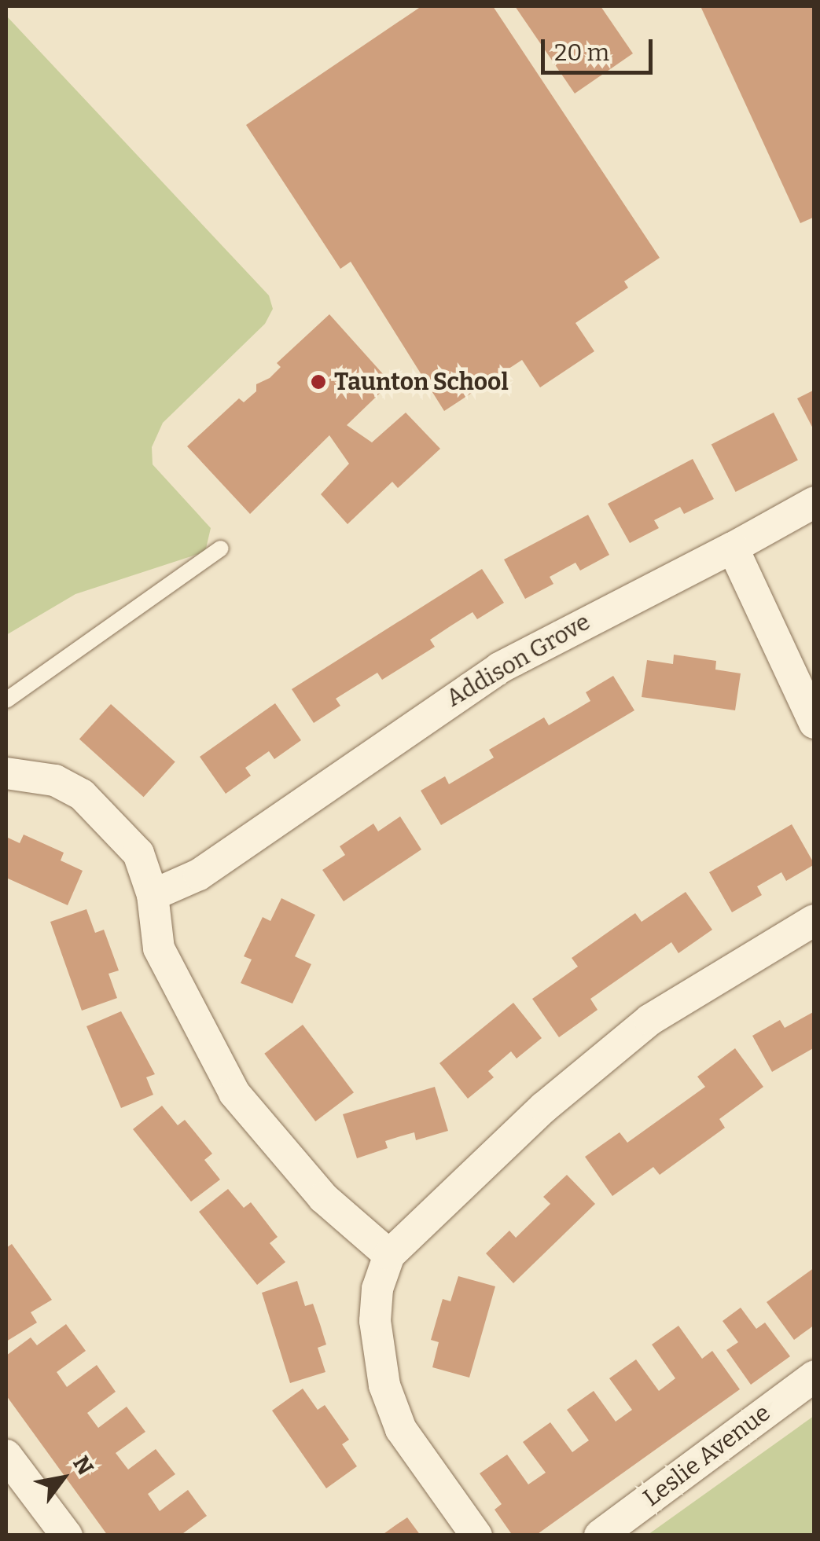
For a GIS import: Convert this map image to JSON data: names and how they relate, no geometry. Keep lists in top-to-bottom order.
{
  "streets": {
    "street": ["Addison Grove", "Leslie Avenue"]
  },
  "places": ["Taunton School"],
  "scale_bar": "20 m",
  "north": "top right"
}
